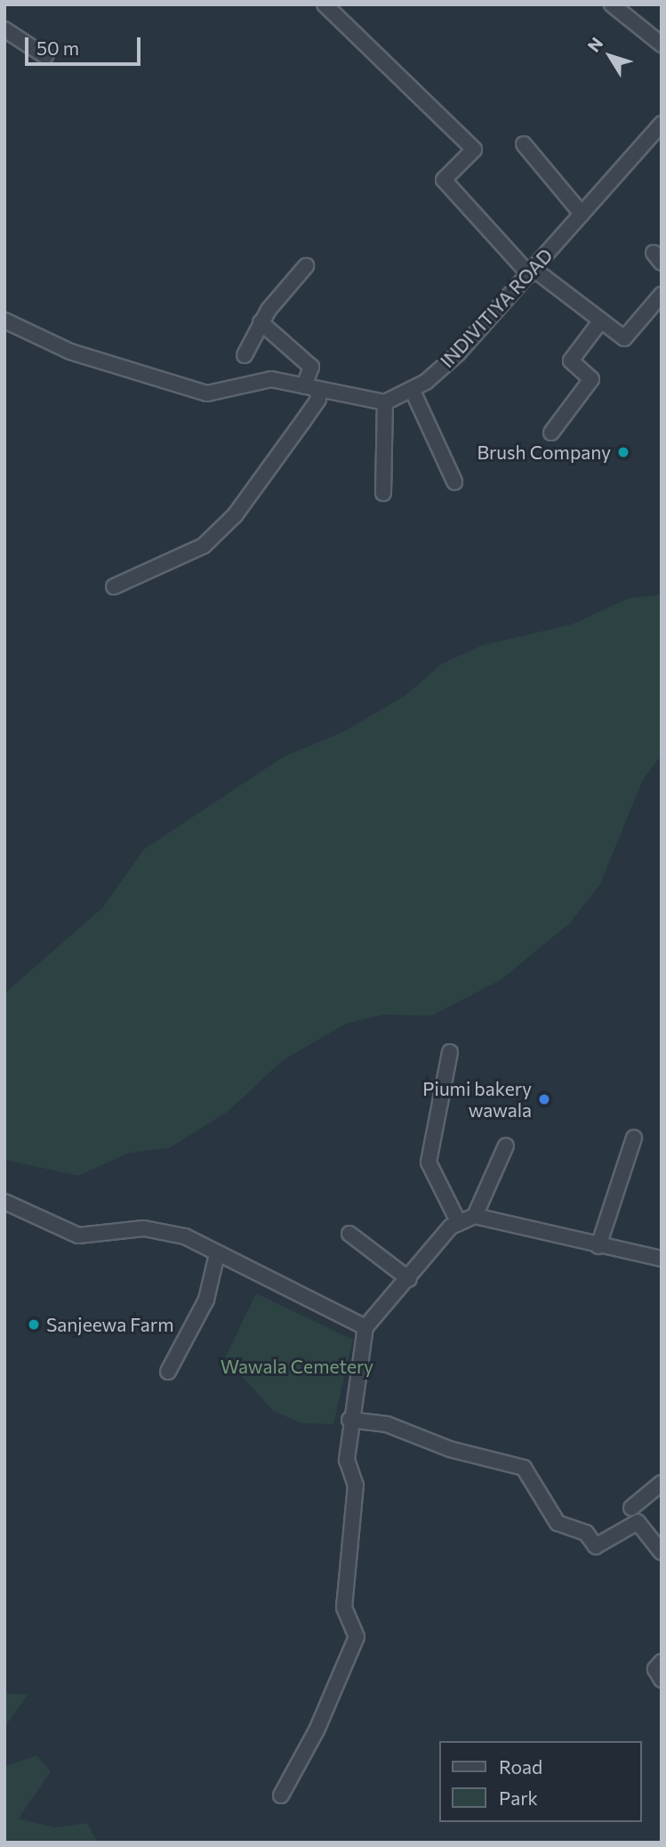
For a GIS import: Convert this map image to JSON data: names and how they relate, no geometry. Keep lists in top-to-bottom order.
{
  "streets": {
    "street": ["INDIVITIYA ROAD"]
  },
  "parks": ["Wawala Cemetery"],
  "places": ["Brush Company", "Piumi bakery wawala", "Sanjeewa Farm"],
  "legend": ["Road", "Park"],
  "scale_bar": "50 m",
  "north": "top left"
}
